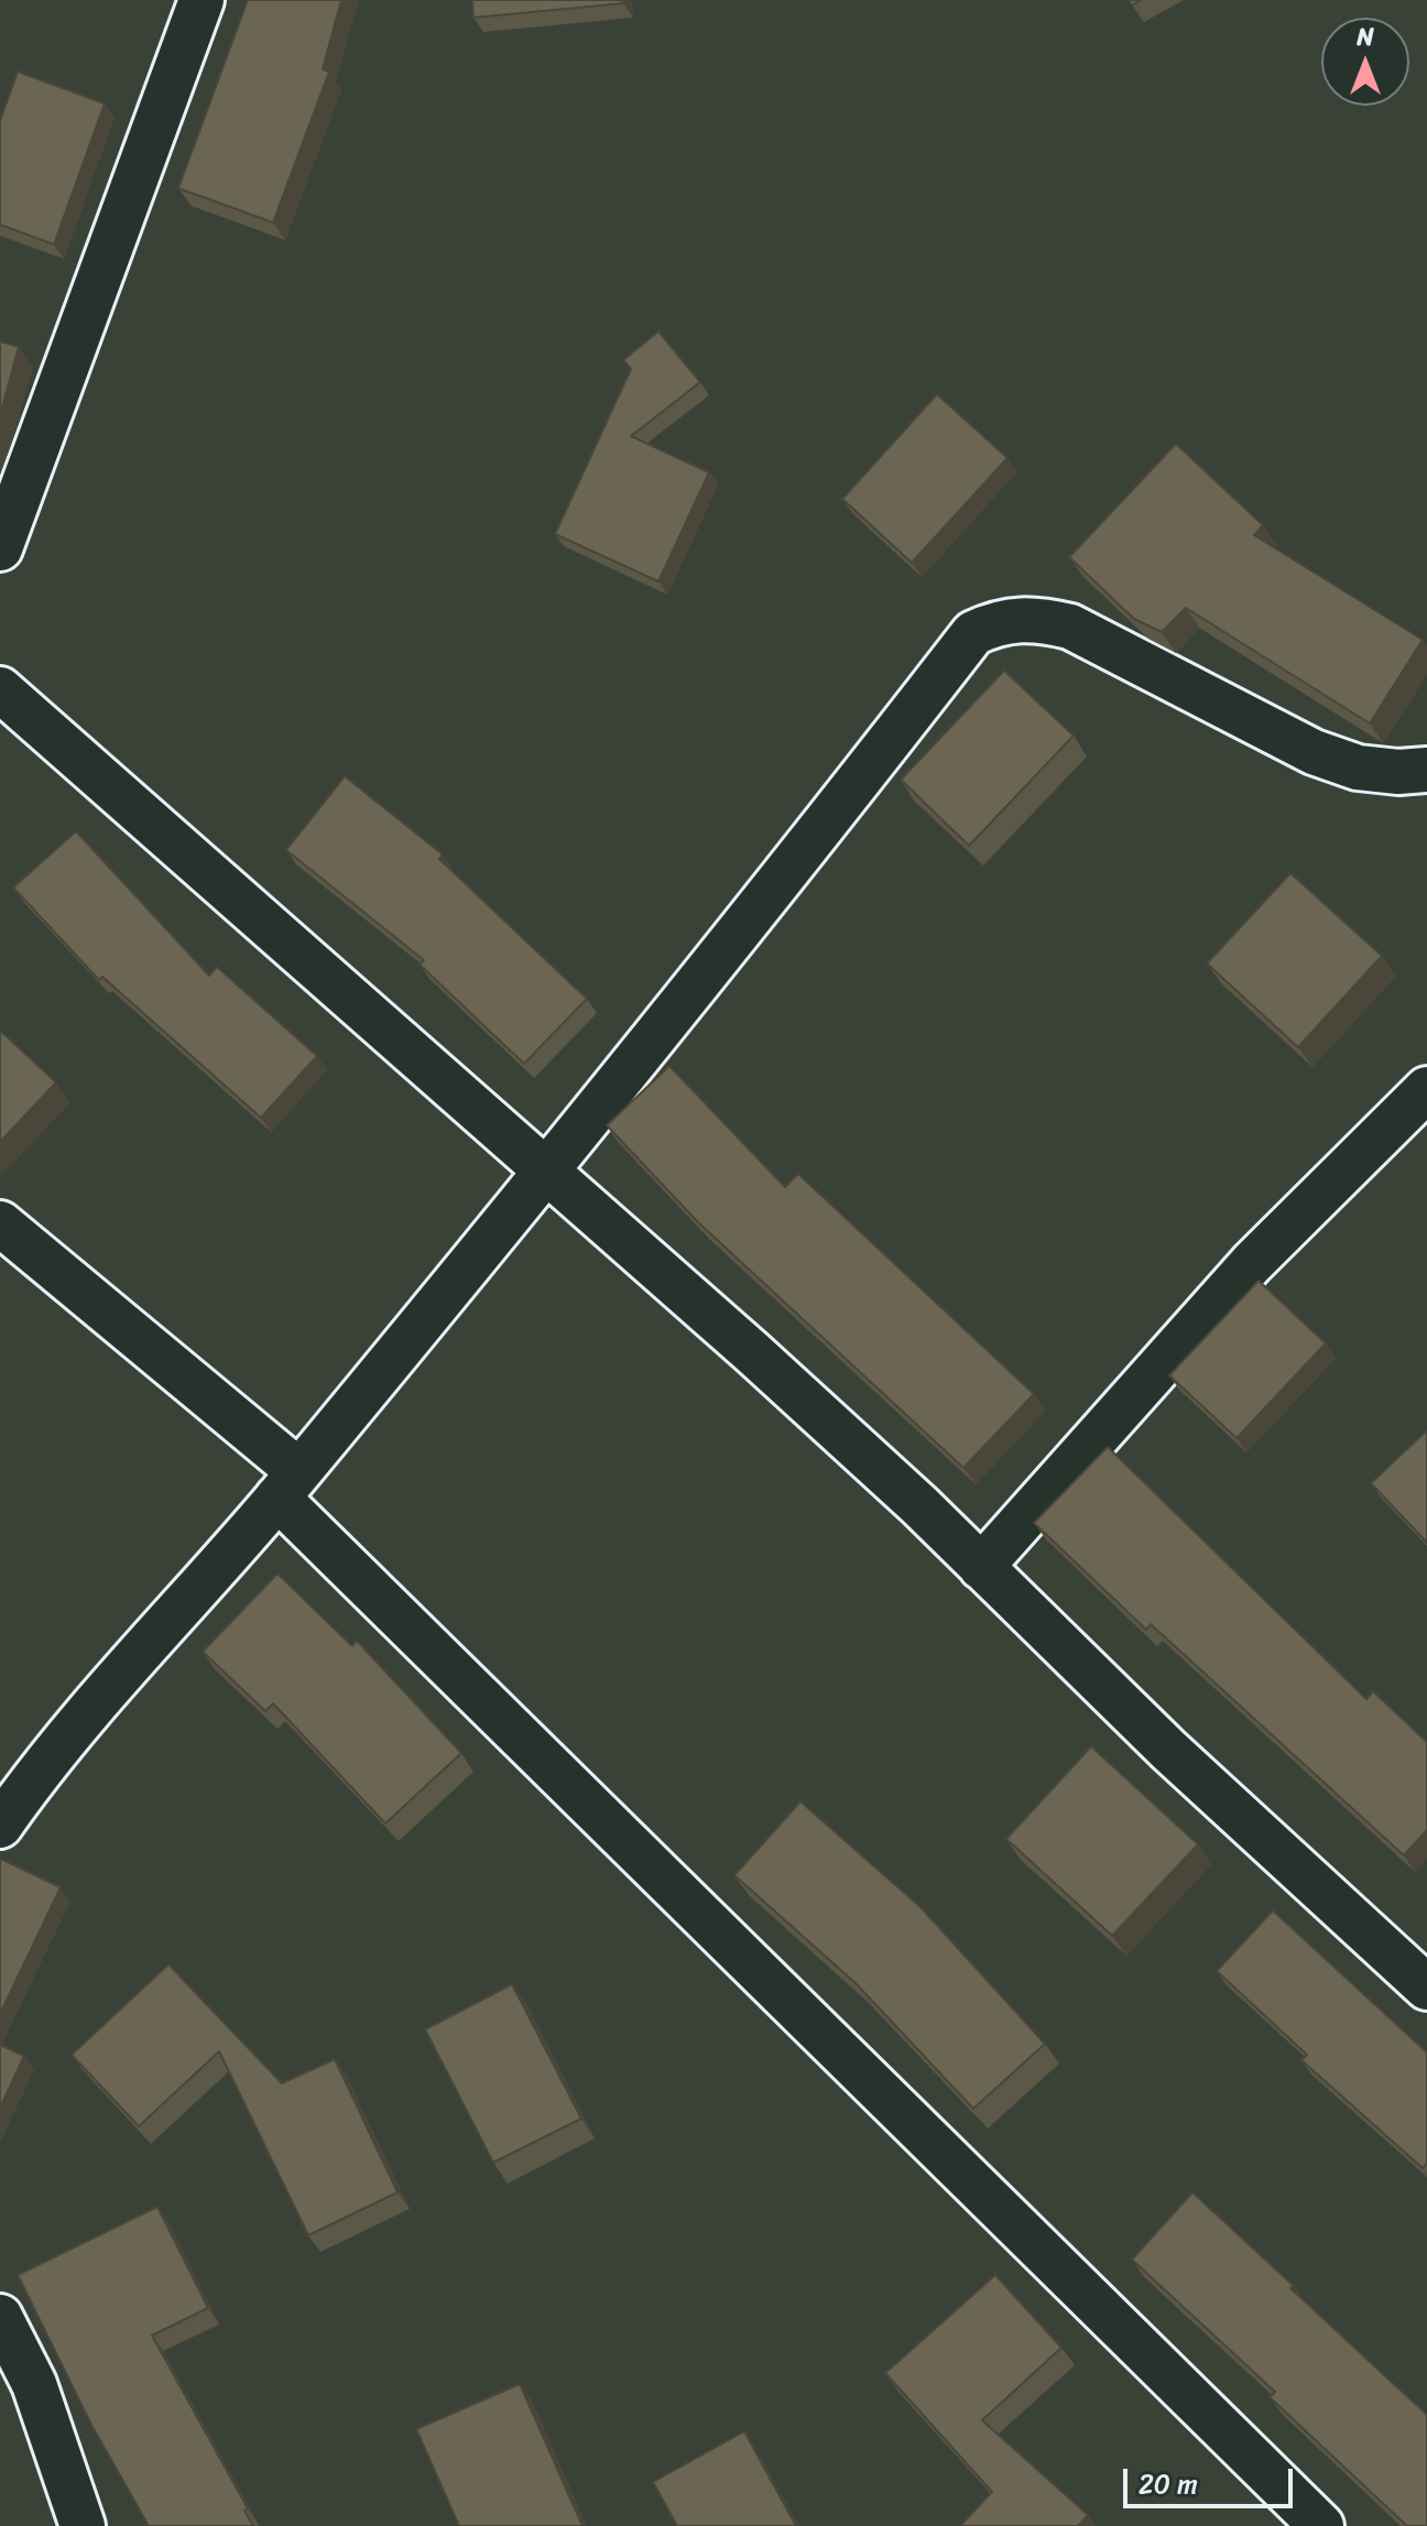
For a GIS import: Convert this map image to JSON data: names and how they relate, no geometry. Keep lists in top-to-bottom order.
{
  "scale_bar": "20 m",
  "north": "top"
}
